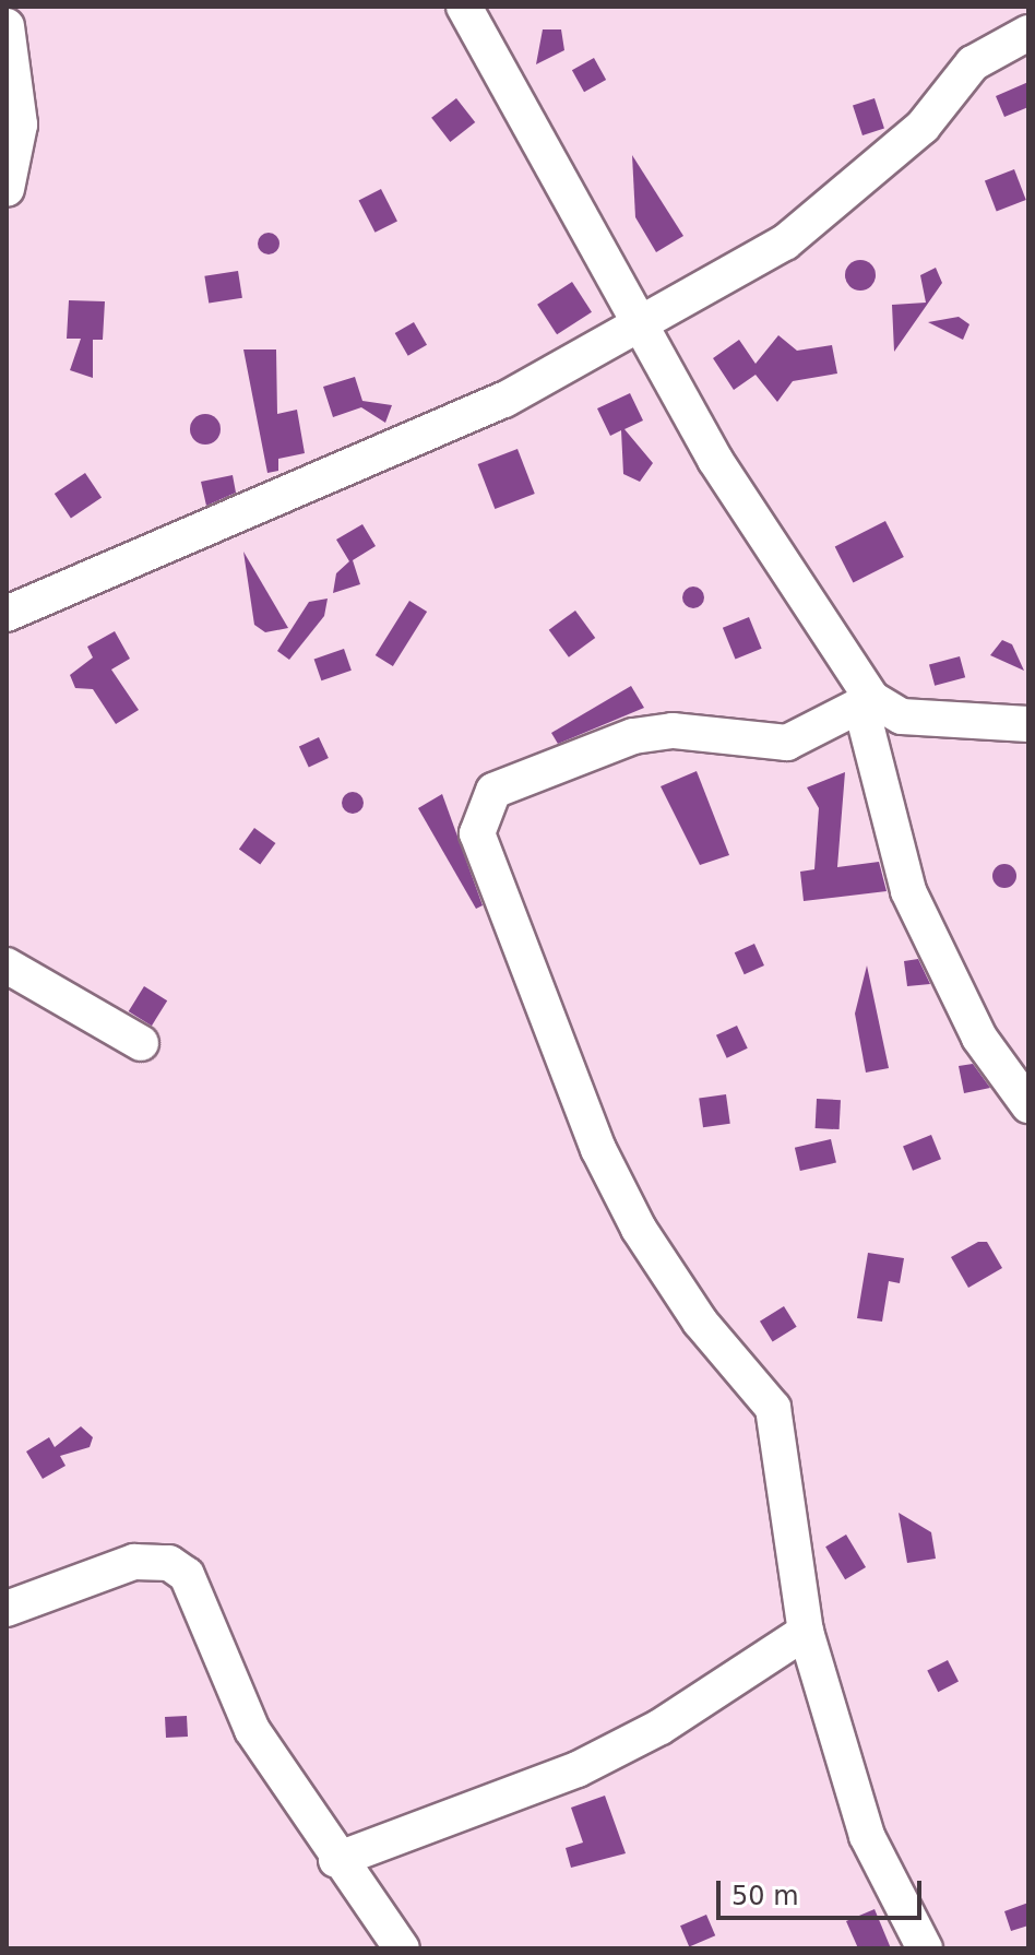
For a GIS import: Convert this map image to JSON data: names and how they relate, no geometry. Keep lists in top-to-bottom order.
{
  "scale_bar": "50 m"
}
